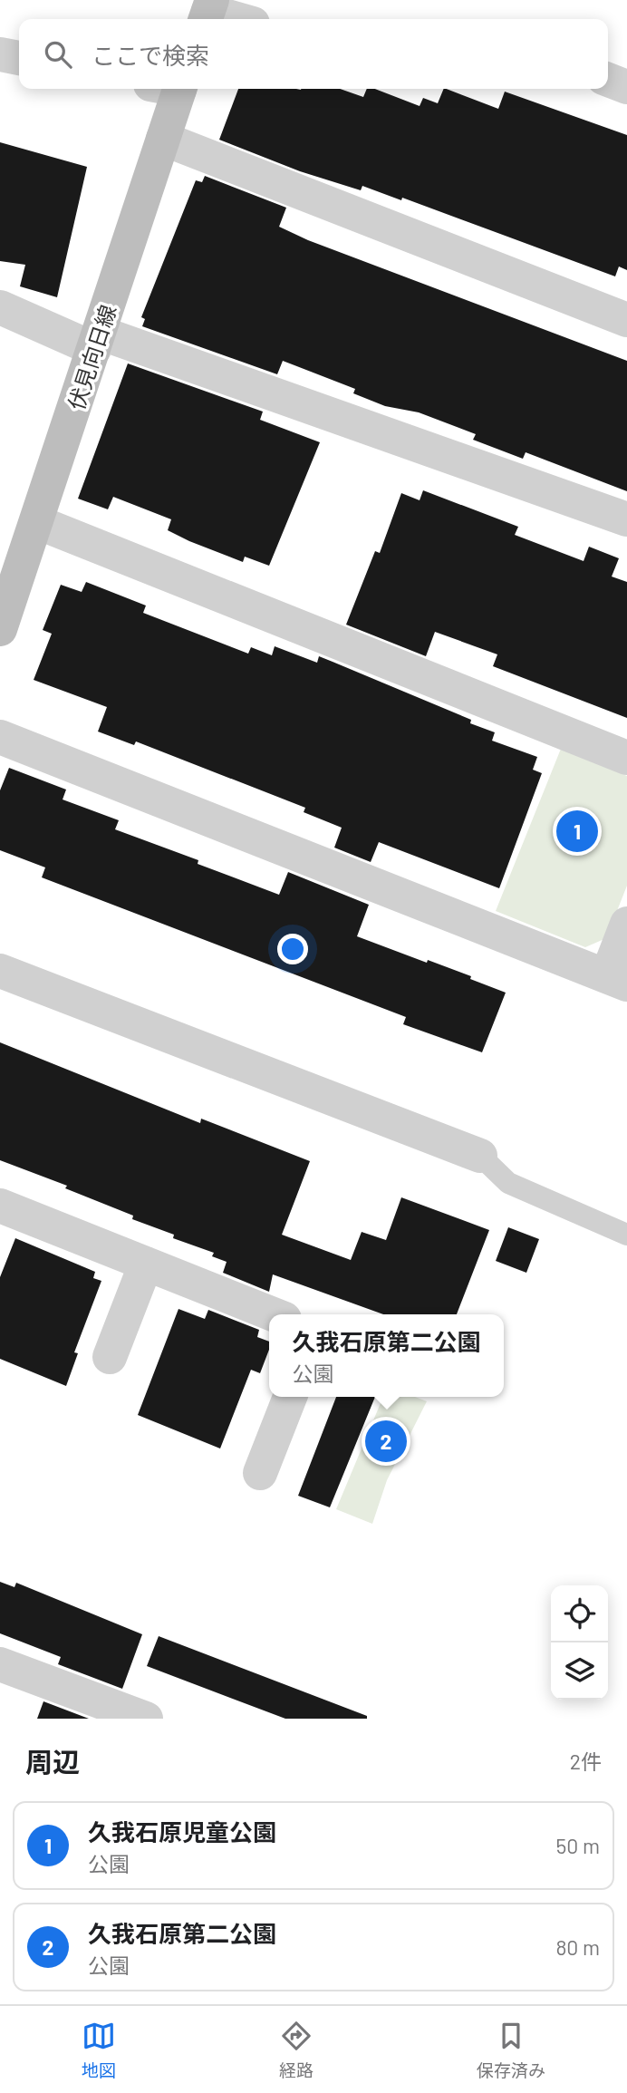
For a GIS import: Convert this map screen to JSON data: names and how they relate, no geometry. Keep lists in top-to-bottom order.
{
  "streets": {
    "main road": ["伏見向日線"]
  },
  "page": {
    "search": "ここで検索",
    "pins": ["1", "2"],
    "popup": ["久我石原第二公園", "公園"],
    "heading": ["周辺", "2件"],
    "list": [
      {
        "mark": "1",
        "name": "久我石原児童公園",
        "note": "公園",
        "value": "50 m"
      },
      {
        "mark": "2",
        "name": "久我石原第二公園",
        "note": "公園",
        "value": "80 m"
      }
    ],
    "nav": ["地図", "経路", "保存済み"]
  }
}
